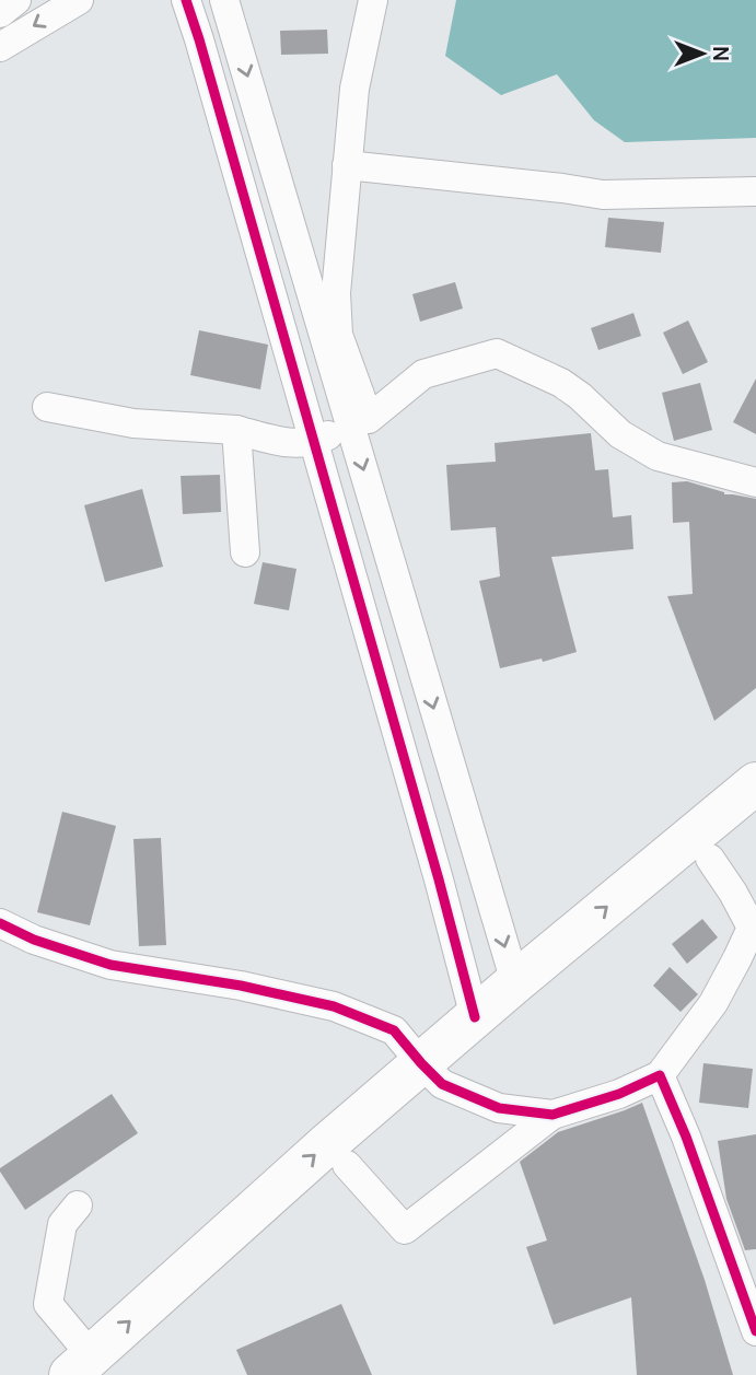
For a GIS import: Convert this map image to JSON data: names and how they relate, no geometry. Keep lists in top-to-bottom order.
{
  "north": "right"
}
